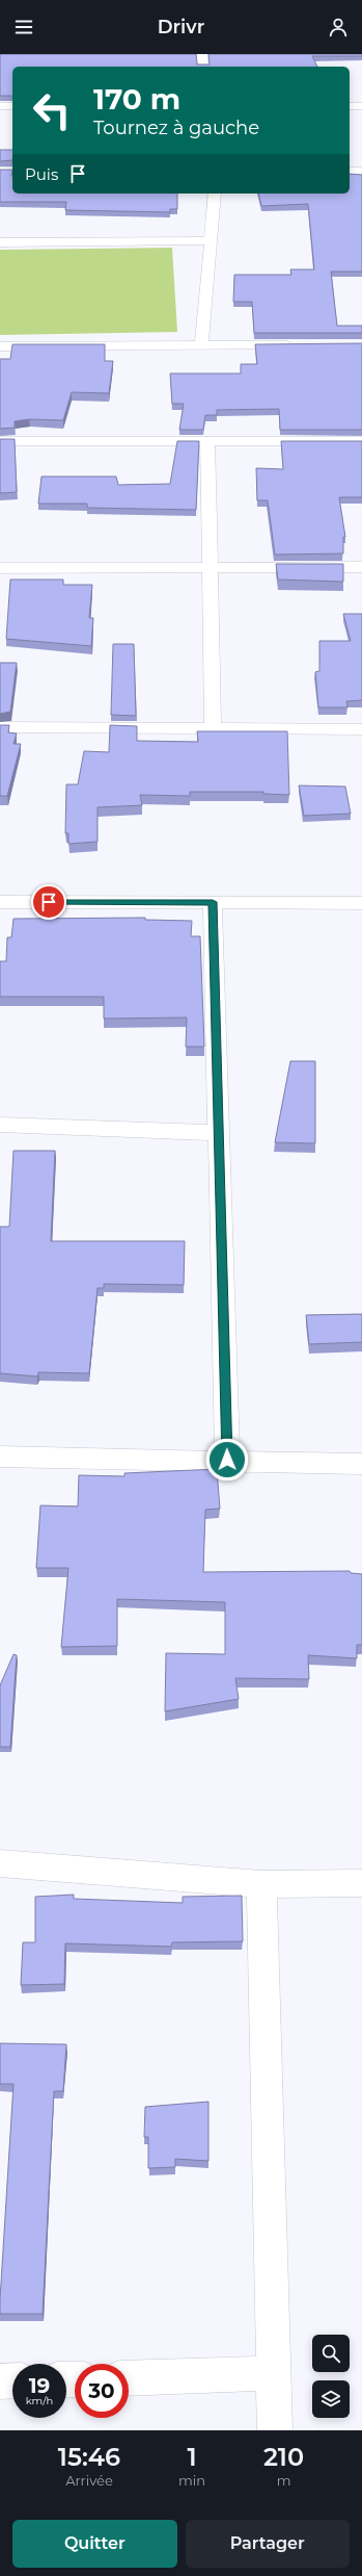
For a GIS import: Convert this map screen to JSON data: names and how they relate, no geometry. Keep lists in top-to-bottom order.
{
  "page": {
    "header": "Drivr",
    "turn": ["170 m", "Tournez à gauche"],
    "then": "Puis",
    "speed": "19 km/h",
    "limit": "30",
    "eta": [
      "15:46",
      "Arrivée",
      "1",
      "min",
      "210",
      "m"
    ],
    "buttons": ["Quitter", "Partager"]
  }
}
